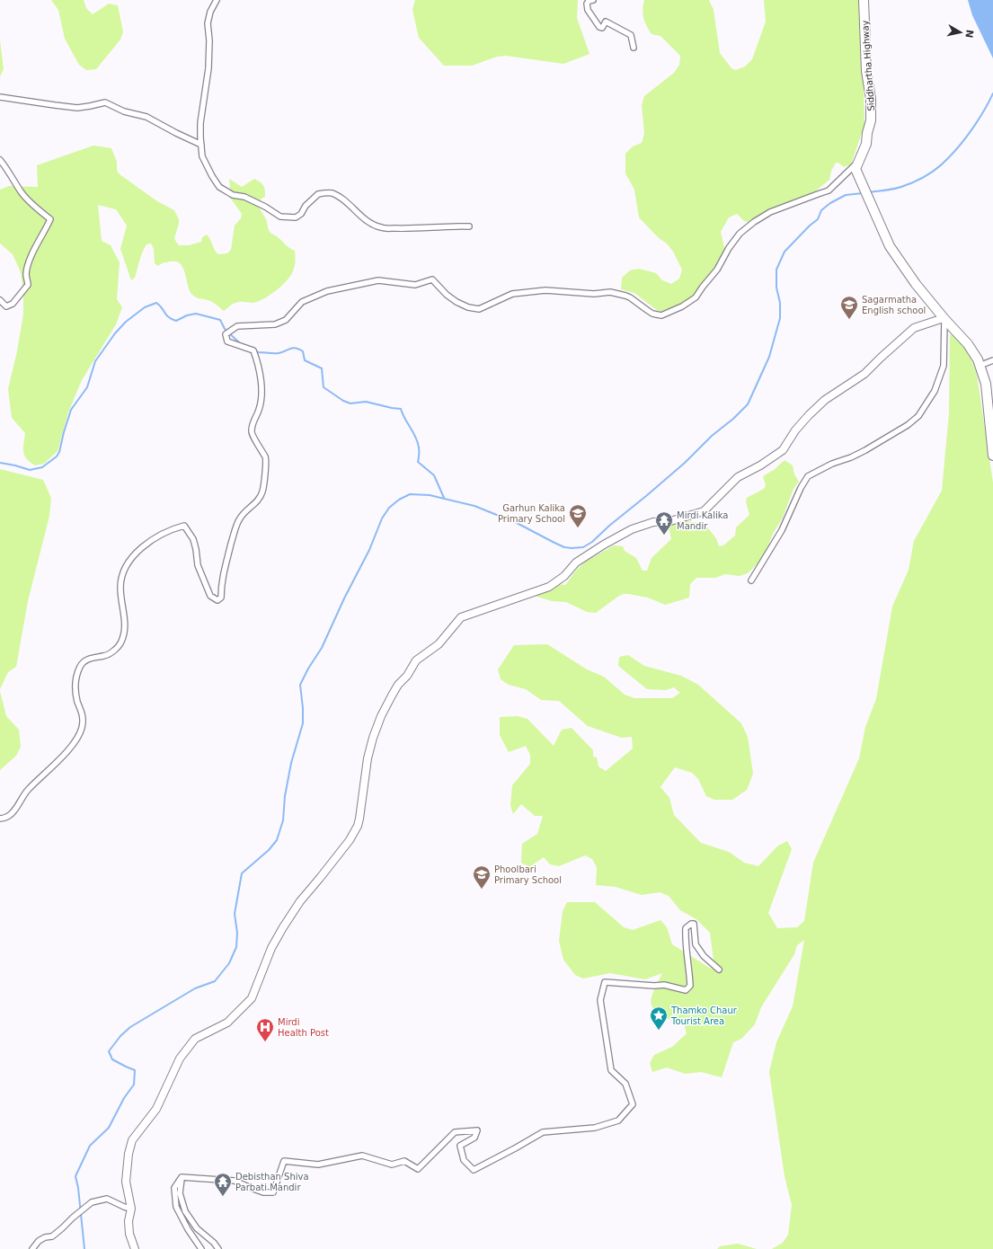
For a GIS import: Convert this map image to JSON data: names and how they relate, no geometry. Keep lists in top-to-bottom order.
{
  "streets": {
    "highway": ["Siddhartha Highway"]
  },
  "places": {
    "school or university": ["Sagarmatha English school", "Garhun Kalika Primary School", "Phoolbari Primary School"],
    "temple": ["Mirdi Kalika Mandir", "Debisthan Shiva Parbati Mandir"],
    "place": ["Thamko Chaur Tourist Area"],
    "hospital": ["Mirdi Health Post"]
  },
  "north": "right"
}
